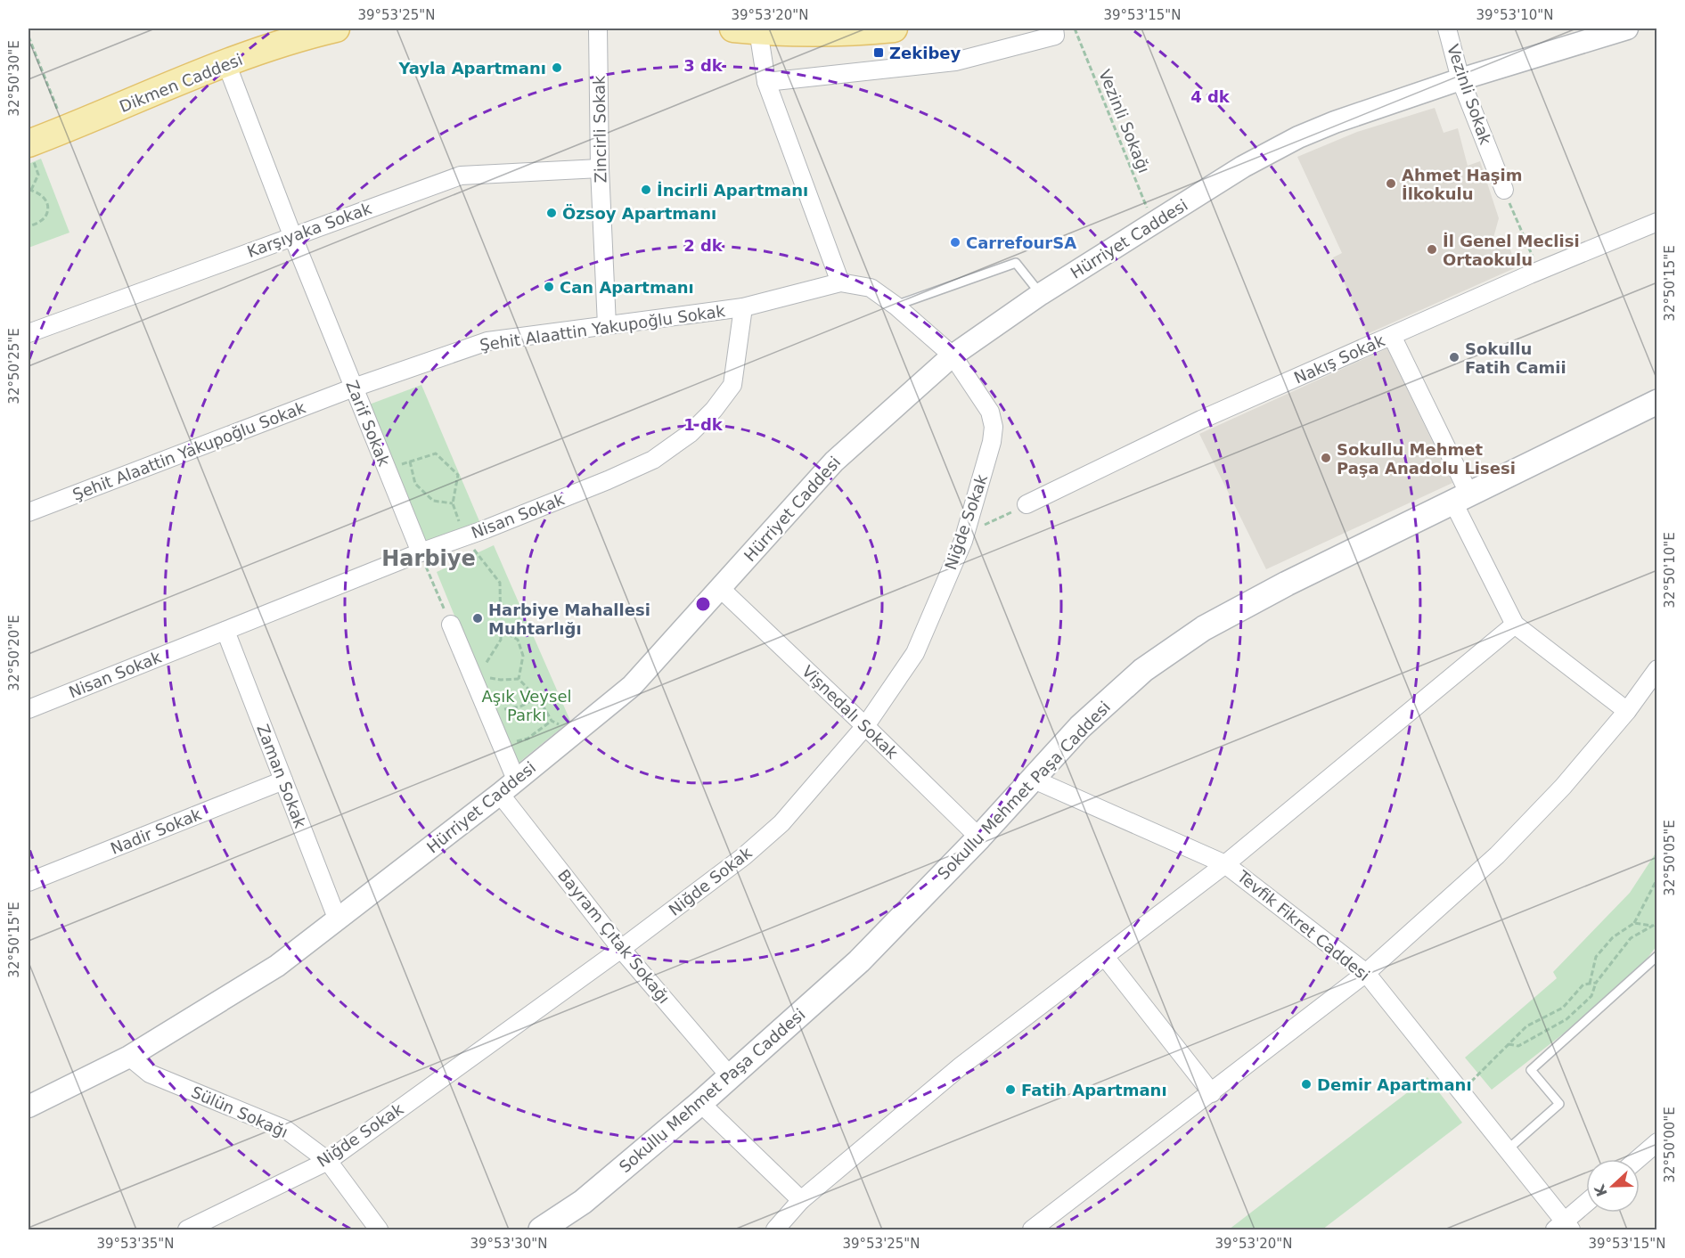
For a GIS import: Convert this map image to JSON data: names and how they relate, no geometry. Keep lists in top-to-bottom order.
{
  "streets": {
    "main road": ["Dikmen Caddesi", "Sokullu Mehmet Paşa Caddesi"],
    "street": [
      "Vezinli Sokak",
      "Zincirli Sokak",
      "Karşıyaka Sokak",
      "Hürriyet Caddesi",
      "Şehit Alaattin Yakupoğlu Sokak",
      "Nakış Sokak",
      "Zarif Sokak",
      "Nisan Sokak",
      "Niğde Sokak",
      "Vişnedalı Sokak",
      "Zaman Sokak",
      "Nadir Sokak",
      "Tevfik Fikret Caddesi",
      "Bayram Çıtak Sokağı",
      "Sülün Sokağı"
    ],
    "path": ["Vezinli Sokağı"]
  },
  "crossings": [
    ["Dikmen Caddesi", "Zarif Sokak"],
    ["Vezinli Sokak", "Hürriyet Caddesi"],
    ["Vezinli Sokağı", "Hürriyet Caddesi"],
    ["Zincirli Sokak", "Karşıyaka Sokak"],
    ["Zincirli Sokak", "Şehit Alaattin Yakupoğlu Sokak"],
    ["Karşıyaka Sokak", "Zarif Sokak"],
    ["Hürriyet Caddesi", "Şehit Alaattin Yakupoğlu Sokak"],
    ["Hürriyet Caddesi", "Niğde Sokak"],
    ["Hürriyet Caddesi", "Vişnedalı Sokak"],
    ["Hürriyet Caddesi", "Zaman Sokak"],
    ["Hürriyet Caddesi", "Bayram Çıtak Sokağı"],
    ["Hürriyet Caddesi", "Sülün Sokağı"],
    ["Şehit Alaattin Yakupoğlu Sokak", "Zarif Sokak"],
    ["Şehit Alaattin Yakupoğlu Sokak", "Nisan Sokak"],
    ["Şehit Alaattin Yakupoğlu Sokak", "Niğde Sokak"],
    ["Zarif Sokak", "Nisan Sokak"],
    ["Nisan Sokak", "Zaman Sokak"],
    ["Niğde Sokak", "Vişnedalı Sokak"],
    ["Niğde Sokak", "Bayram Çıtak Sokağı"],
    ["Niğde Sokak", "Sülün Sokağı"],
    ["Vişnedalı Sokak", "Sokullu Mehmet Paşa Caddesi"],
    ["Zaman Sokak", "Nadir Sokak"],
    ["Sokullu Mehmet Paşa Caddesi", "Tevfik Fikret Caddesi"],
    ["Sokullu Mehmet Paşa Caddesi", "Bayram Çıtak Sokağı"]
  ],
  "districts": ["Harbiye"],
  "parks": ["Aşık Veysel Parkı"],
  "places": {
    "transit": ["Zekibey"],
    "other": [
      "Yayla Apartmanı",
      "Ahmet Haşim İlkokulu",
      "İncirli Apartmanı",
      "Özsoy Apartmanı",
      "CarrefourSA",
      "İl Genel Meclisi Ortaokulu",
      "Can Apartmanı",
      "Sokullu Fatih Camii",
      "Sokullu Mehmet Paşa Anadolu Lisesi",
      "Harbiye Mahallesi Muhtarlığı",
      "Demir Apartmanı",
      "Fatih Apartmanı"
    ]
  },
  "north": "left",
  "coordinates": [
    "39°53'25\"N",
    "39°53'20\"N",
    "39°53'15\"N",
    "39°53'10\"N",
    "32°50'30\"E",
    "32°50'15\"E",
    "32°50'25\"E",
    "32°50'10\"E",
    "32°50'20\"E",
    "32°50'05\"E",
    "32°50'00\"E",
    "39°53'35\"N",
    "39°53'30\"N"
  ],
  "rings": [
    "3 dk",
    "4 dk",
    "2 dk",
    "1 dk"
  ]
}
